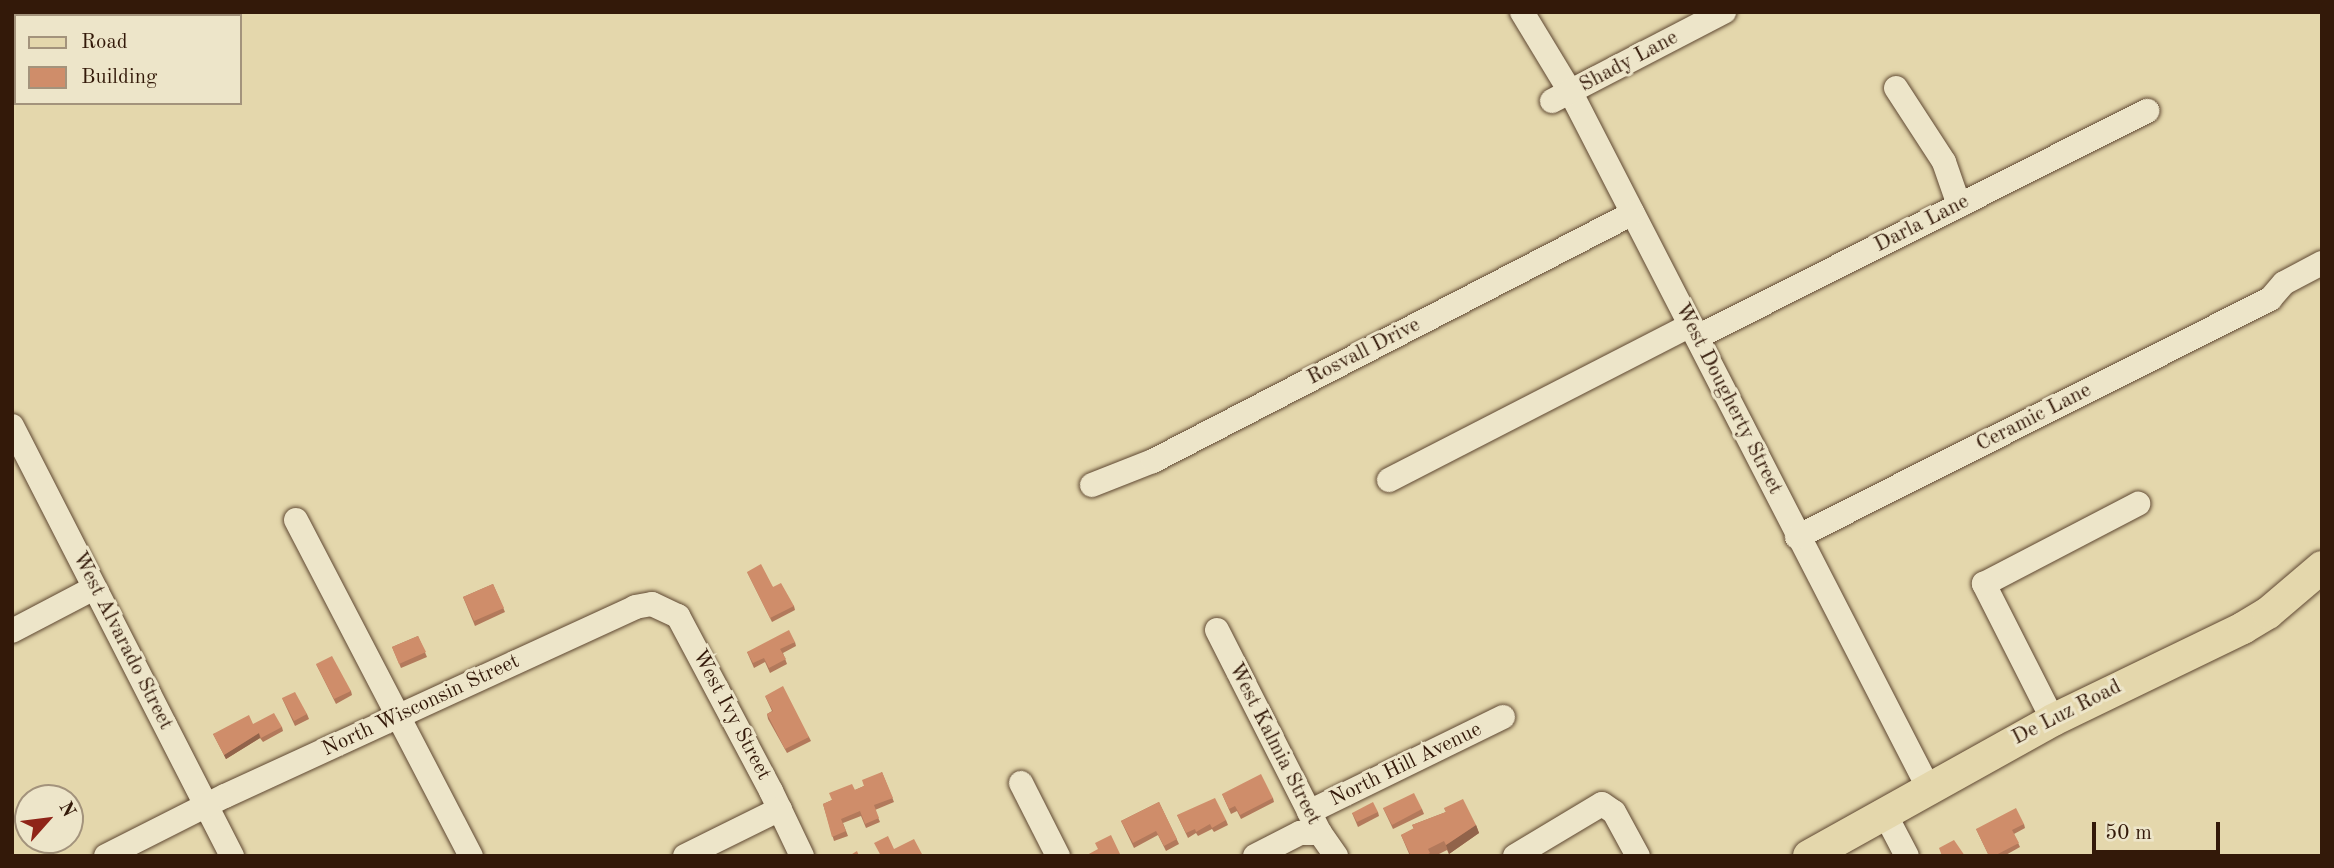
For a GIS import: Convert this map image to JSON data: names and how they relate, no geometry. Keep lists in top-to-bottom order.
{
  "streets": {
    "main road": ["De Luz Road"],
    "street": [
      "Shady Lane",
      "Darla Lane",
      "Rosvall Drive",
      "West Dougherty Street",
      "Ceramic Lane",
      "West Alvarado Street",
      "North Wisconsin Street",
      "West Ivy Street",
      "West Kalmia Street",
      "North Hill Avenue"
    ]
  },
  "crossings": [
    ["Shady Lane", "West Dougherty Street"],
    ["Darla Lane", "West Dougherty Street"],
    ["Rosvall Drive", "West Dougherty Street"],
    ["West Dougherty Street", "Ceramic Lane"],
    ["West Dougherty Street", "De Luz Road"],
    ["West Alvarado Street", "North Wisconsin Street"],
    ["North Wisconsin Street", "West Ivy Street"],
    ["West Kalmia Street", "North Hill Avenue"]
  ],
  "legend": ["Road", "Building"],
  "scale_bar": "50 m",
  "north": "top right"
}
